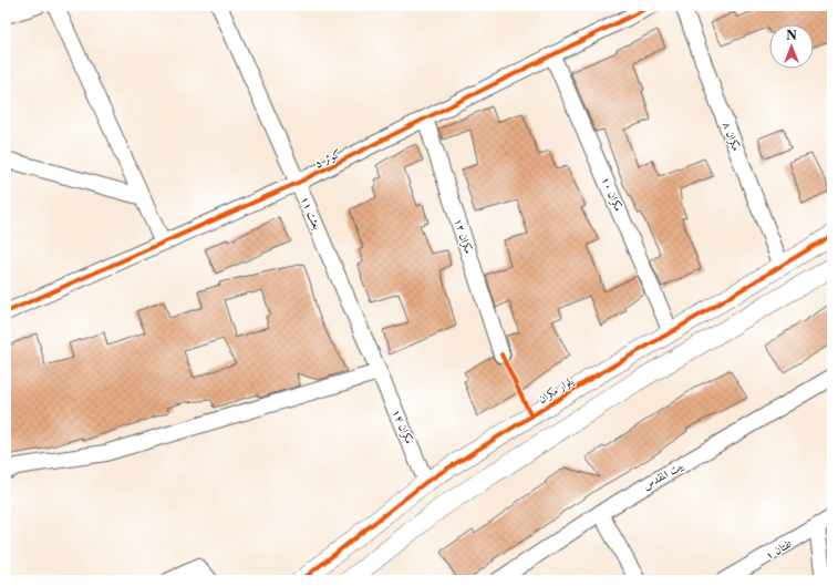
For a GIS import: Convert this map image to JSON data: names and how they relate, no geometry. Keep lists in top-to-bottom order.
{
  "streets": {
    "street": [
      "مکران ۸",
      "کوثر ۵",
      "مکران ۱۰",
      "بعثت ۱۱",
      "مکران ۱۲",
      "بلوار مکران",
      "مکران ۱۴",
      "بیت المقدس",
      "تفتان ۱"
    ]
  },
  "crossings": [
    ["مکران ۸", "بلوار مکران"],
    ["کوثر ۵", "مکران ۱۰"],
    ["کوثر ۵", "بعثت ۱۱"],
    ["کوثر ۵", "مکران ۱۲"],
    ["مکران ۱۰", "بلوار مکران"],
    ["بعثت ۱۱", "مکران ۱۴"],
    ["بلوار مکران", "مکران ۱۴"]
  ],
  "north": "top"
}
